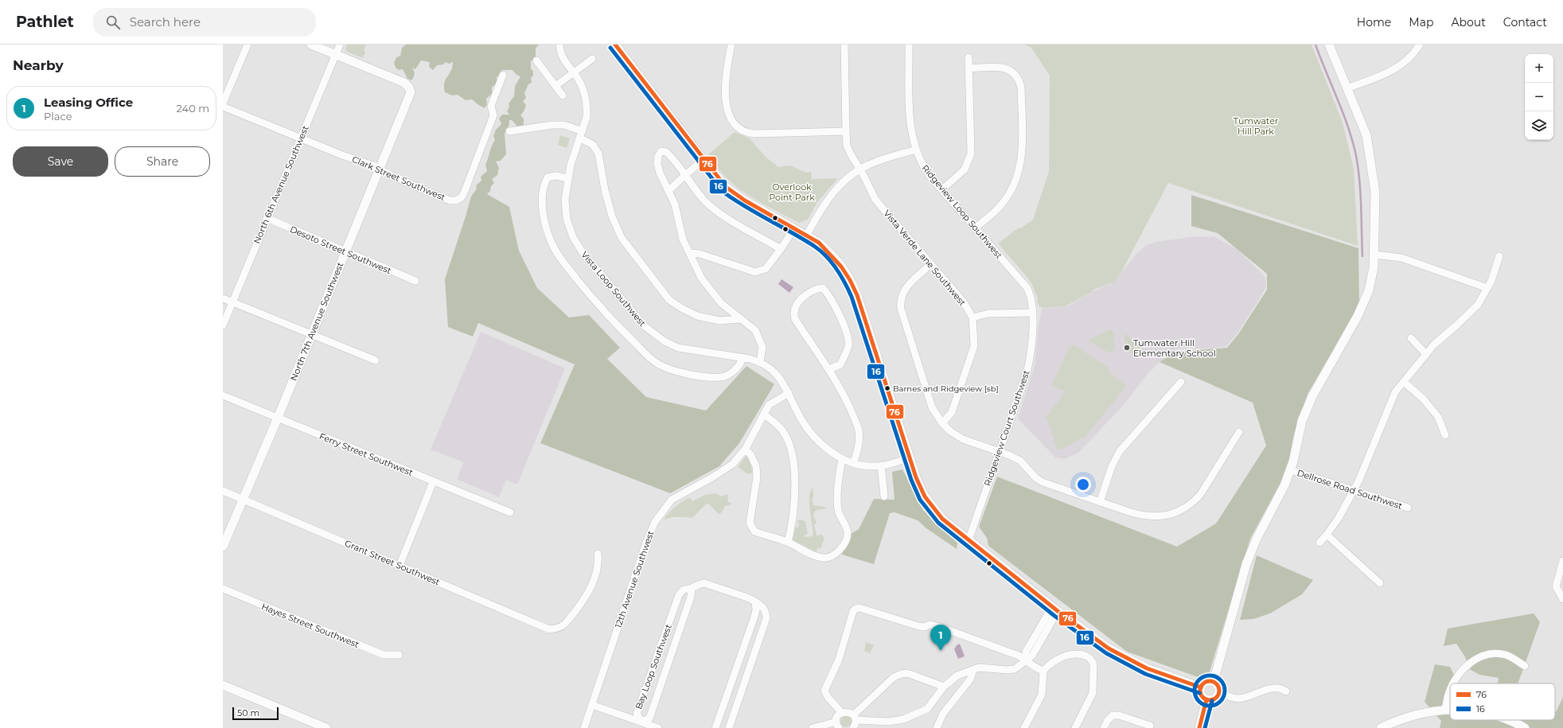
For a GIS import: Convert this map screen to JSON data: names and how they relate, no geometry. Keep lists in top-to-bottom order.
{
  "streets": {
    "street": [
      "Clark Street Southwest",
      "North 6th Avenue Southwest",
      "Ridgeview Loop Southwest",
      "Desoto Street Southwest",
      "Vista Verde Lane Southwest",
      "Vista Loop Southwest",
      "North 7th Avenue Southwest",
      "Ridgeview Court Southwest",
      "Ferry Street Southwest",
      "Dellrose Road Southwest",
      "Grant Street Southwest",
      "12th Avenue Southwest",
      "Hayes Street Southwest",
      "Bay Loop Southwest"
    ]
  },
  "crossings": [
    ["Clark Street Southwest", "North 6th Avenue Southwest"],
    ["Clark Street Southwest", "North 7th Avenue Southwest"],
    ["North 6th Avenue Southwest", "Desoto Street Southwest"],
    ["North 6th Avenue Southwest", "North 7th Avenue Southwest"],
    ["Ridgeview Loop Southwest", "Ridgeview Court Southwest"],
    ["Desoto Street Southwest", "North 7th Avenue Southwest"],
    ["Vista Loop Southwest", "12th Avenue Southwest"],
    ["North 7th Avenue Southwest", "Ferry Street Southwest"],
    ["North 7th Avenue Southwest", "Grant Street Southwest"]
  ],
  "parks": ["Tumwater Hill Park", "Overlook Point Park"],
  "places": ["Tumwater Hill Elementary School", "Barnes and Ridgeview [sb]"],
  "lines": ["transit line 76", "transit line 16"],
  "legend": ["76", "16"],
  "scale_bar": "50 m",
  "page": {
    "header": "Pathlet",
    "search": "Search here",
    "nav": [
      "Home",
      "Map",
      "About",
      "Contact"
    ],
    "heading": "Nearby",
    "map_buttons": ["+", "−"],
    "list": [
      {
        "mark": "1",
        "name": "Leasing Office",
        "note": "Place",
        "value": "240 m"
      }
    ],
    "buttons": ["Save", "Share"],
    "pins": "1",
    "scale": "50 m"
  }
}
